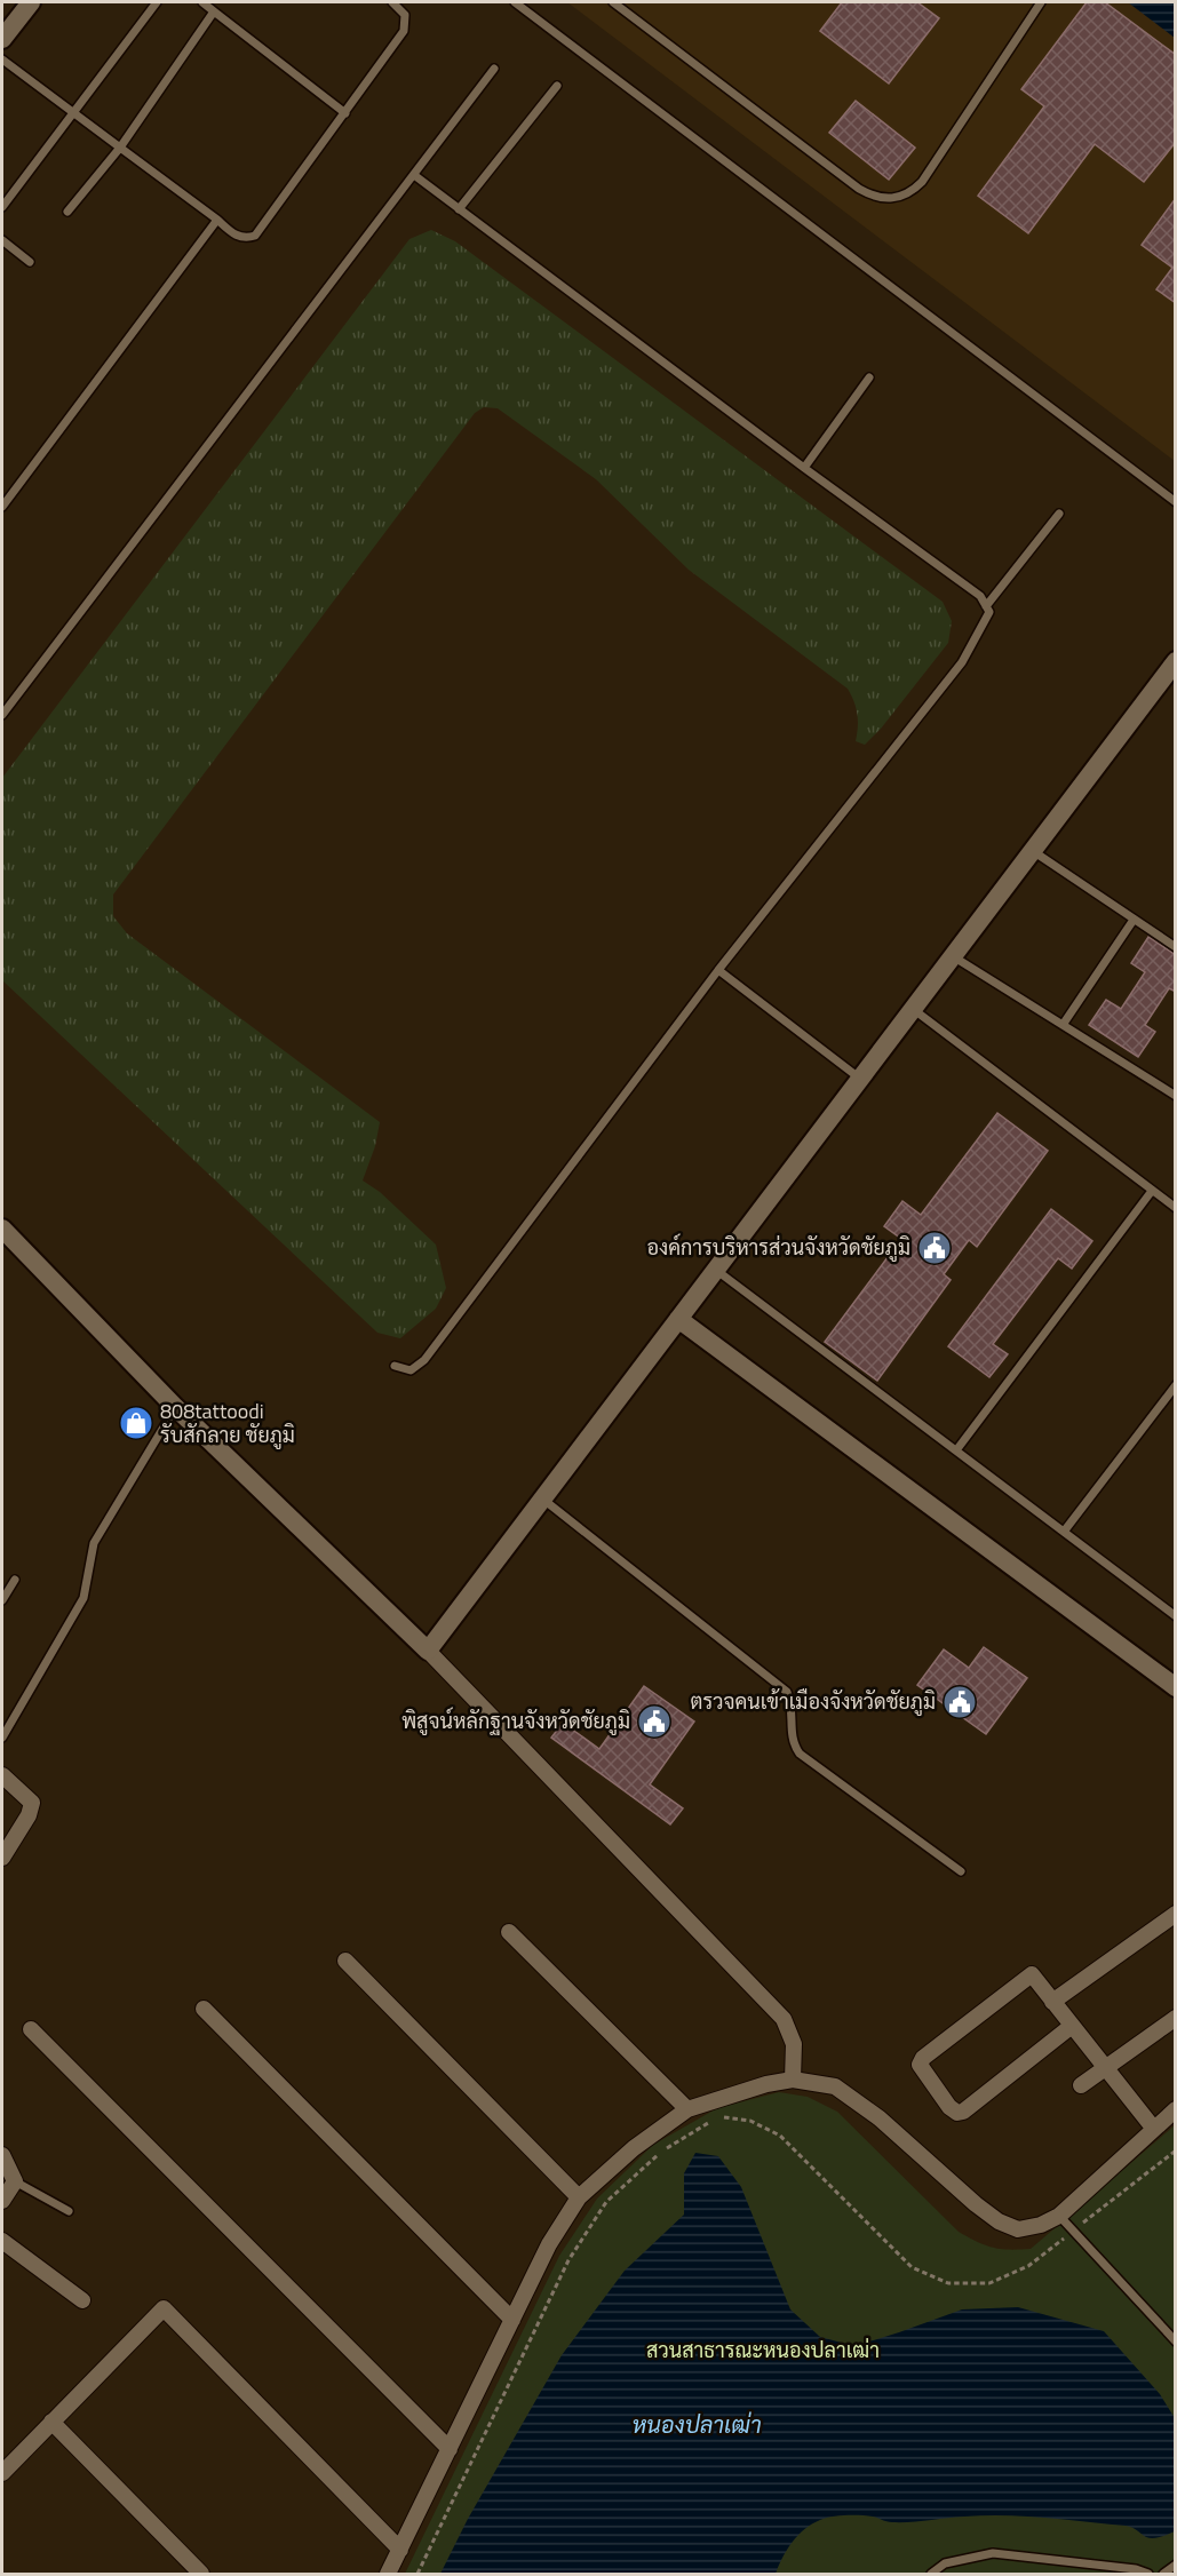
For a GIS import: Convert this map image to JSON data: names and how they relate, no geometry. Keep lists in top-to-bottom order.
{
  "water": ["หนองปลาเฒ่า"],
  "parks": ["สวนสาธารณะหนองปลาเฒ่า"],
  "places": {
    "public building": ["องค์การบริหารส่วนจังหวัดชัยภูมิ", "ตรวจคนเข้าเมืองจังหวัดชัยภูมิ", "พิสูจน์หลักฐานจังหวัดชัยภูมิ"],
    "shop": ["808tattoodi รับสักลาย ชัยภูมิ"]
  }
}
